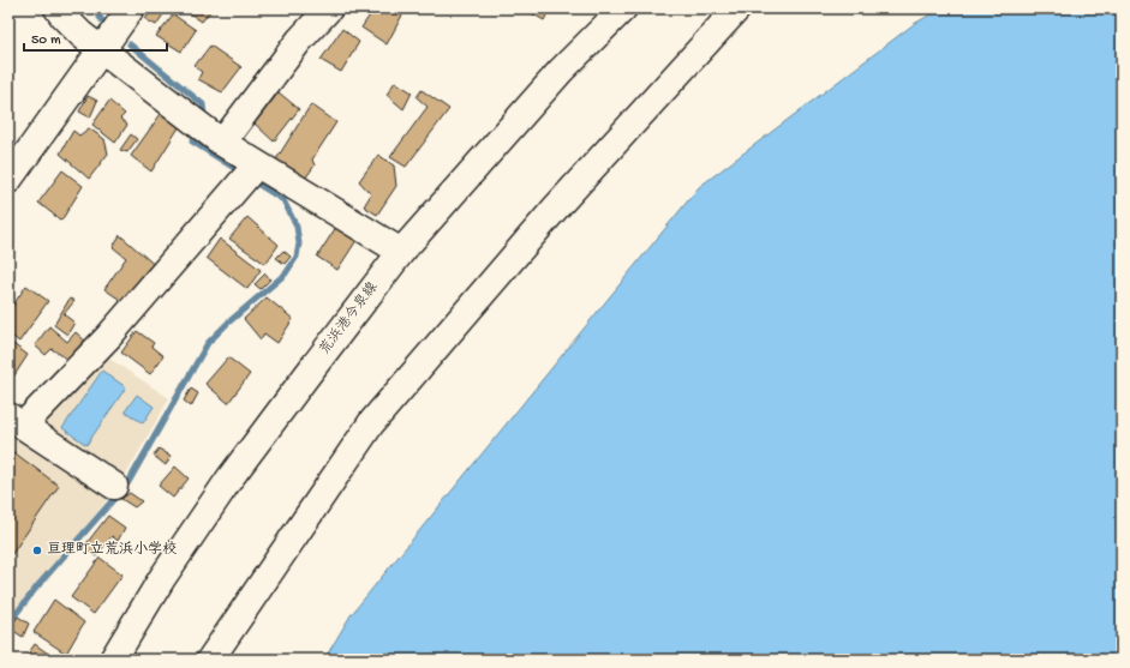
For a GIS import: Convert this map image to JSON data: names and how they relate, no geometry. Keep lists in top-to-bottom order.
{
  "streets": {
    "street": ["荒浜港今泉線"]
  },
  "places": ["亘理町立荒浜小学校"],
  "scale_bar": "50 m"
}
